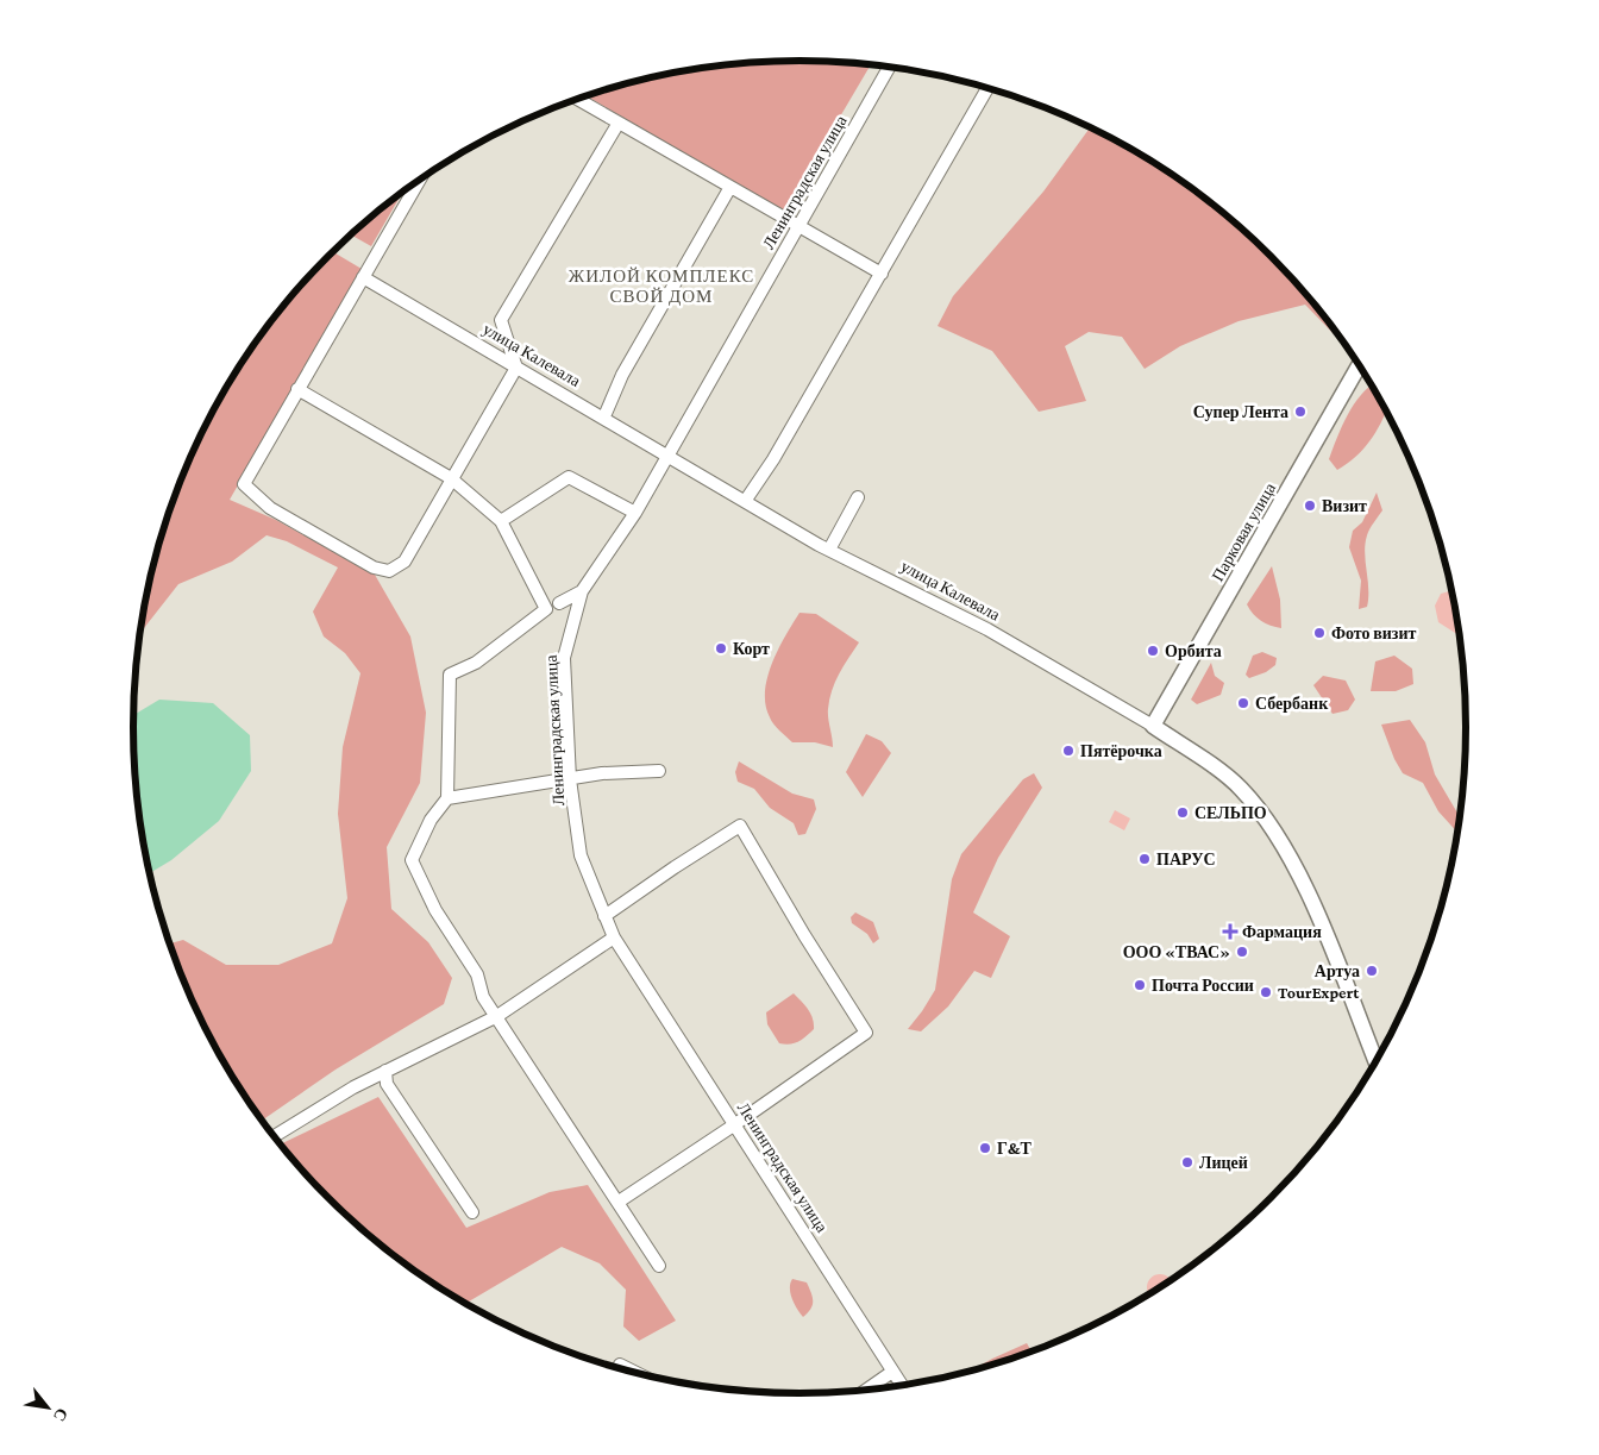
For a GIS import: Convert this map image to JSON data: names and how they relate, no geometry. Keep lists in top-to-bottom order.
{
  "streets": {
    "main road": ["улица Калевала", "Парковая улица"],
    "street": ["Ленинградская улица"]
  },
  "crossings": [
    ["Ленинградская улица", "улица Калевала"],
    ["улица Калевала", "Парковая улица"]
  ],
  "districts": ["ЖИЛОЙ КОМПЛЕКС СВОЙ ДОМ"],
  "places": {
    "other": [
      "Супер Лента",
      "Визит",
      "Фото визит",
      "Корт",
      "Орбита",
      "Сбербанк",
      "Пятёрочка",
      "СЕЛЬПО",
      "ПАРУС",
      "ООО «ТВАС»",
      "Артуа",
      "Почта России",
      "TourExpert",
      "Г&Т",
      "Лицей"
    ],
    "health": ["Фармация"]
  },
  "north": "bottom right"
}
